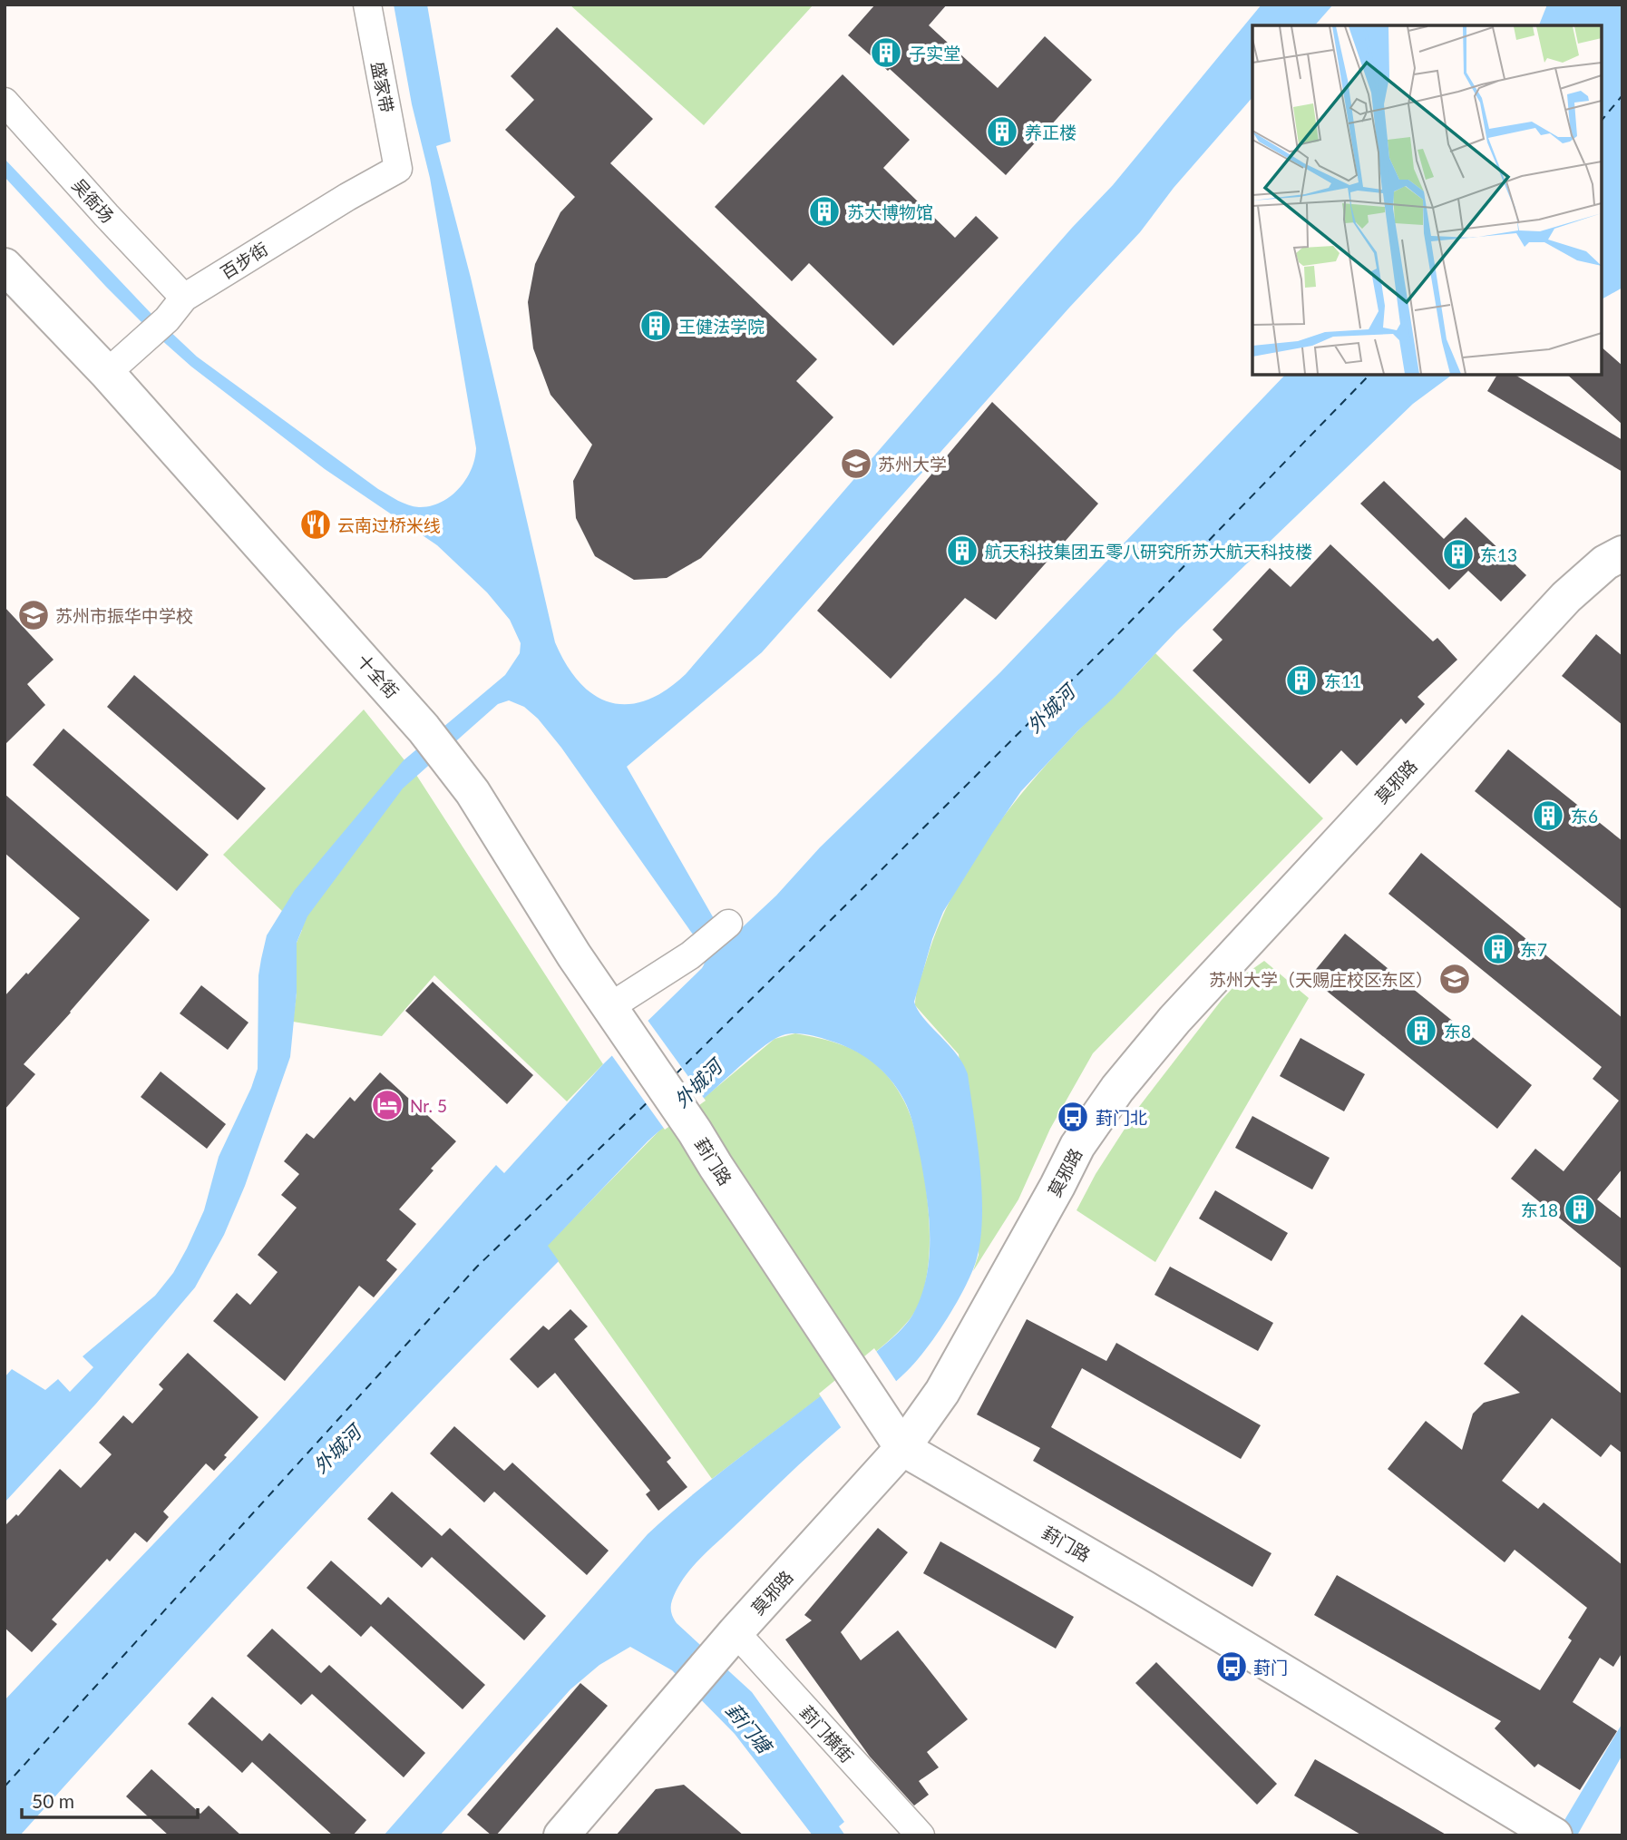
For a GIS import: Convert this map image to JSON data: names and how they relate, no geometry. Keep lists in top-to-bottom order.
{
  "streets": {
    "main road": ["十全街", "莫邪路", "葑门路"],
    "street": [
      "盛家带",
      "吴衙场",
      "百步街",
      "葑门横街"
    ]
  },
  "crossings": [
    ["盛家带", "百步街"],
    ["吴衙场", "百步街"],
    ["百步街", "十全街"],
    ["十全街", "葑门路"],
    ["莫邪路", "葑门路"],
    ["莫邪路", "葑门横街"]
  ],
  "water": ["外城河", "葑门塘"],
  "places": {
    "building": [
      "子实堂",
      "养正楼",
      "苏大博物馆",
      "王健法学院",
      "航天科技集团五零八研究所苏大航天科技楼",
      "东13",
      "东11",
      "东6",
      "东7",
      "东8",
      "东18"
    ],
    "school or university": ["苏州大学", "苏州市振华中学校", "苏州大学（天赐庄校区东区）"],
    "restaurant": ["云南过桥米线"],
    "hotel": ["Nr. 5"],
    "bus stop": ["葑门北", "葑门"]
  },
  "scale_bar": "50 m"
}
